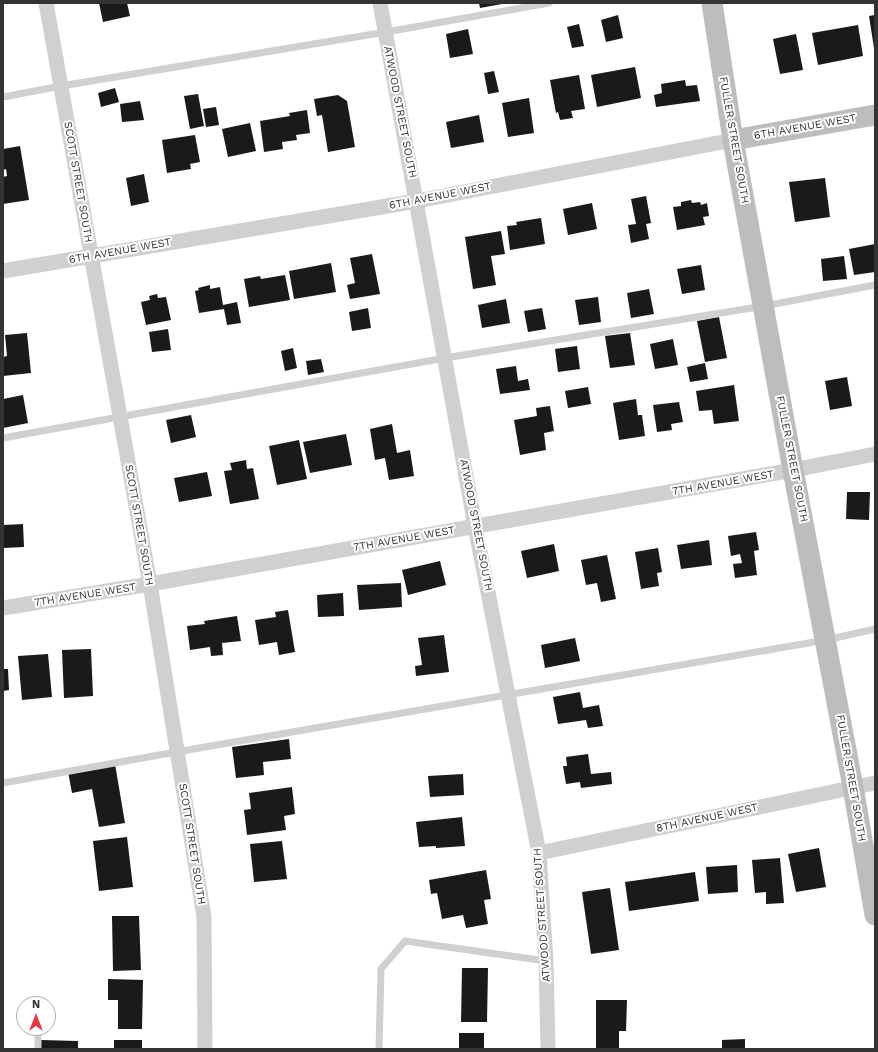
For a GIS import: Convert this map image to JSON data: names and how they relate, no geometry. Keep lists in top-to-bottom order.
{
  "streets": {
    "street": [
      "ATWOOD STREET SOUTH",
      "6TH AVENUE WEST",
      "FULLER STREET SOUTH",
      "SCOTT STREET SOUTH",
      "7TH AVENUE WEST",
      "8TH AVENUE WEST"
    ]
  },
  "crossings": [
    ["ATWOOD STREET SOUTH", "6TH AVENUE WEST"],
    ["ATWOOD STREET SOUTH", "7TH AVENUE WEST"],
    ["ATWOOD STREET SOUTH", "8TH AVENUE WEST"],
    ["6TH AVENUE WEST", "FULLER STREET SOUTH"],
    ["6TH AVENUE WEST", "SCOTT STREET SOUTH"],
    ["FULLER STREET SOUTH", "7TH AVENUE WEST"],
    ["FULLER STREET SOUTH", "8TH AVENUE WEST"],
    ["SCOTT STREET SOUTH", "7TH AVENUE WEST"]
  ],
  "north": "top"
}
